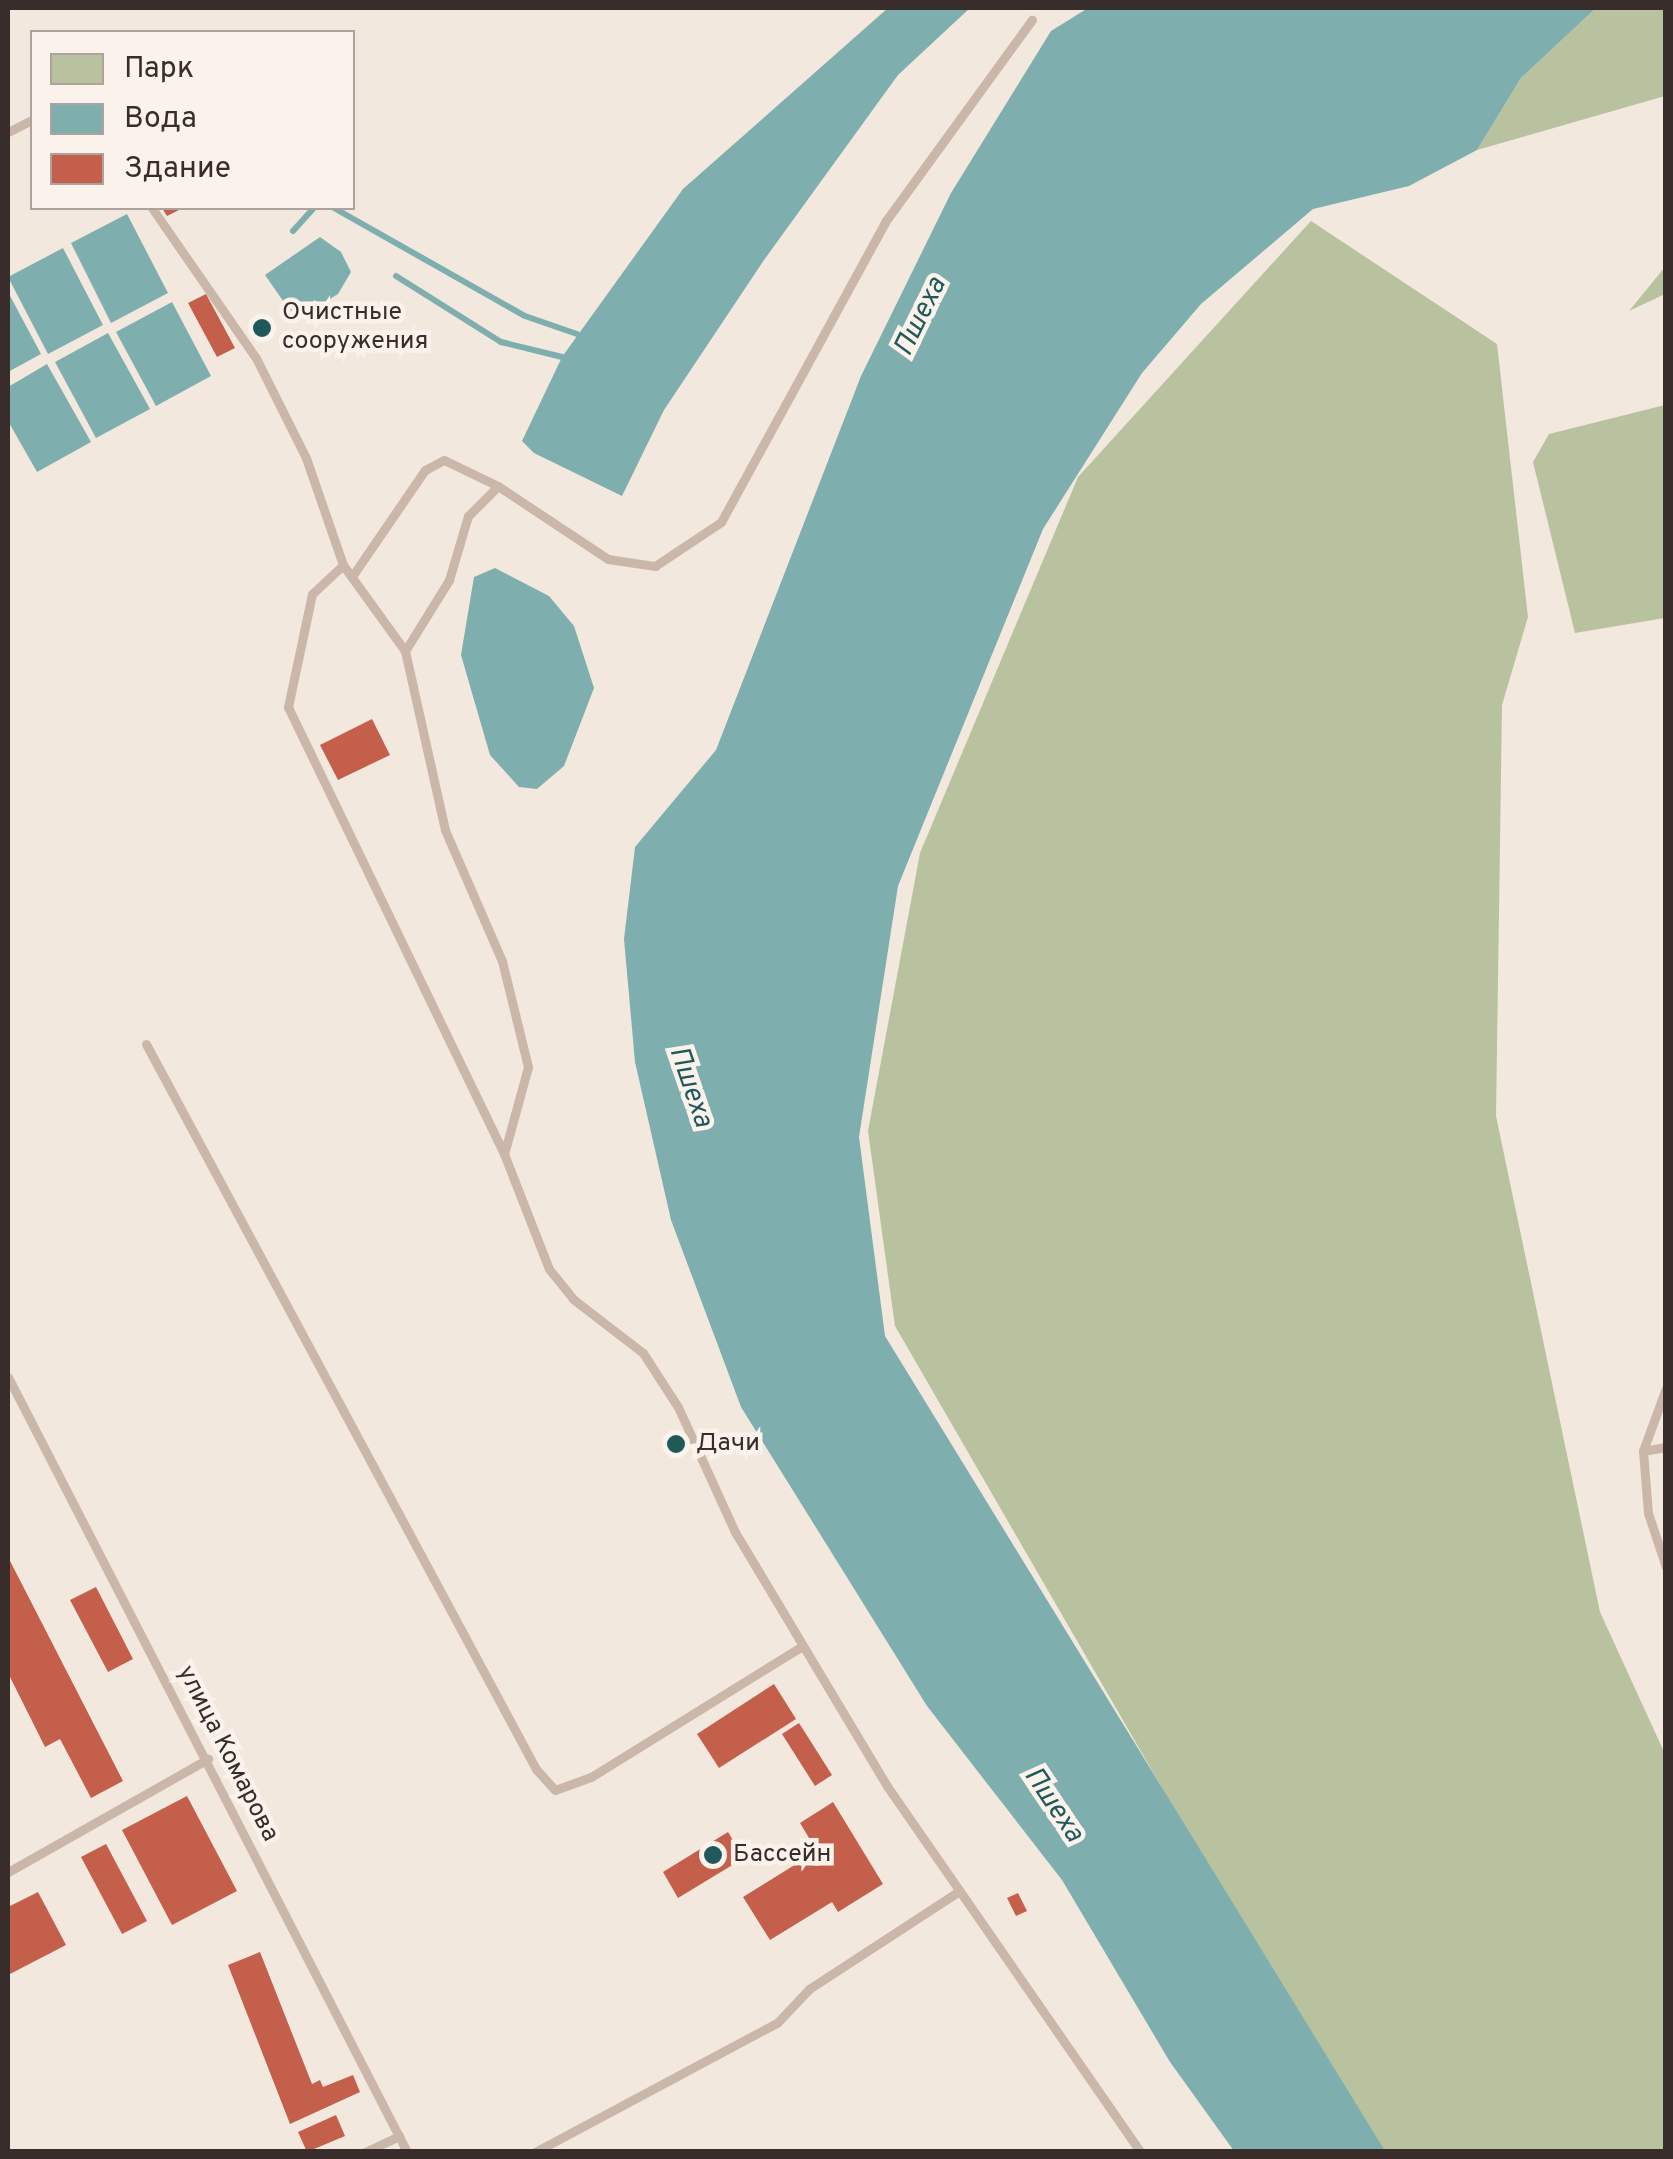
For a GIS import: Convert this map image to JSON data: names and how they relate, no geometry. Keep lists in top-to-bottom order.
{
  "streets": {
    "lane": ["улица Комарова"]
  },
  "water": ["Пшеха"],
  "places": ["Очистные сооружения", "Дачи", "Бассейн"],
  "legend": ["Парк", "Вода", "Здание"]
}
